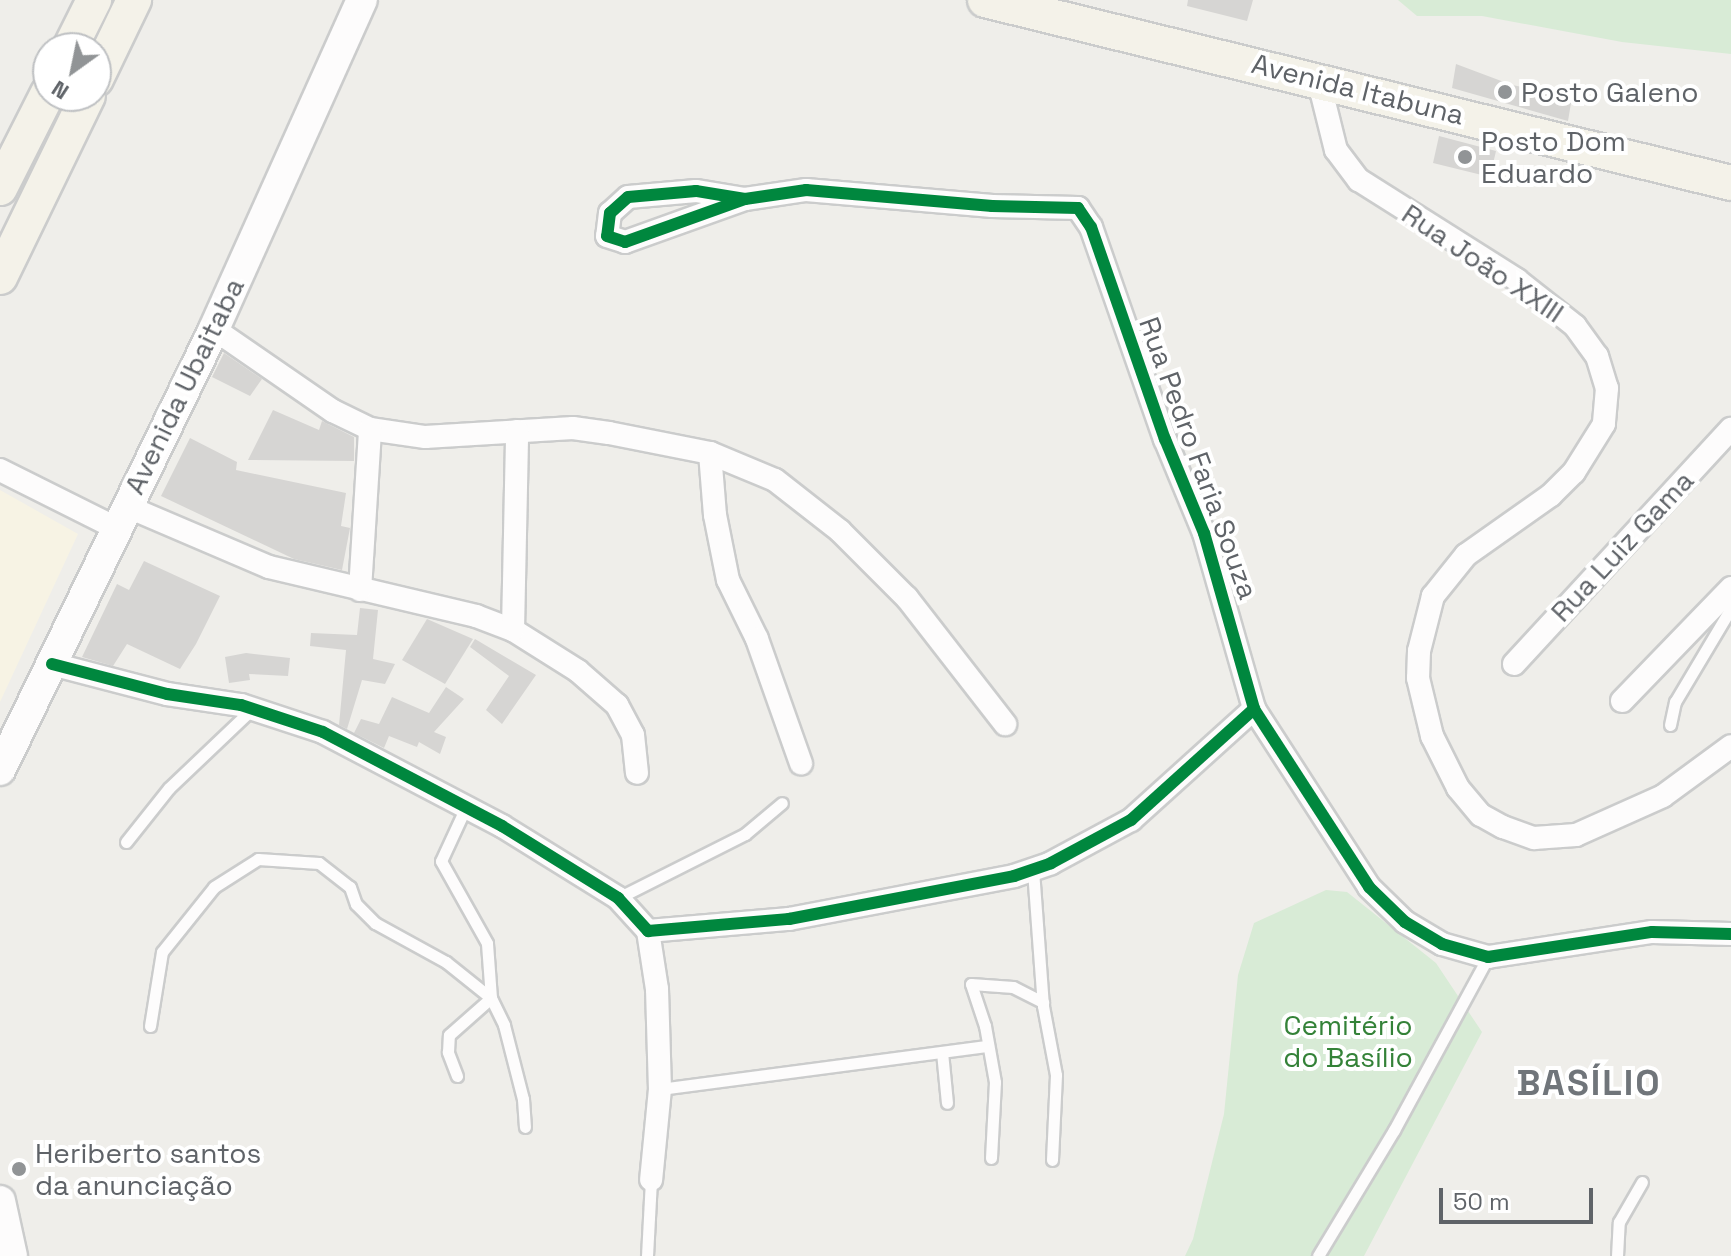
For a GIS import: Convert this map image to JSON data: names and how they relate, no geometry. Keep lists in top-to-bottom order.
{
  "streets": {
    "main road": ["Avenida Itabuna", "Avenida Ubaitaba"],
    "street": ["Rua João XXIII", "Rua Pedro Faria Souza", "Rua Luiz Gama"]
  },
  "crossings": [
    ["Avenida Itabuna", "Rua João XXIII"]
  ],
  "districts": ["BASÍLIO"],
  "parks": ["Cemitério do Basílio"],
  "places": ["Posto Galeno", "Posto Dom Eduardo", "Heriberto santos da anunciação"],
  "scale_bar": "50 m",
  "north": "bottom left"
}
